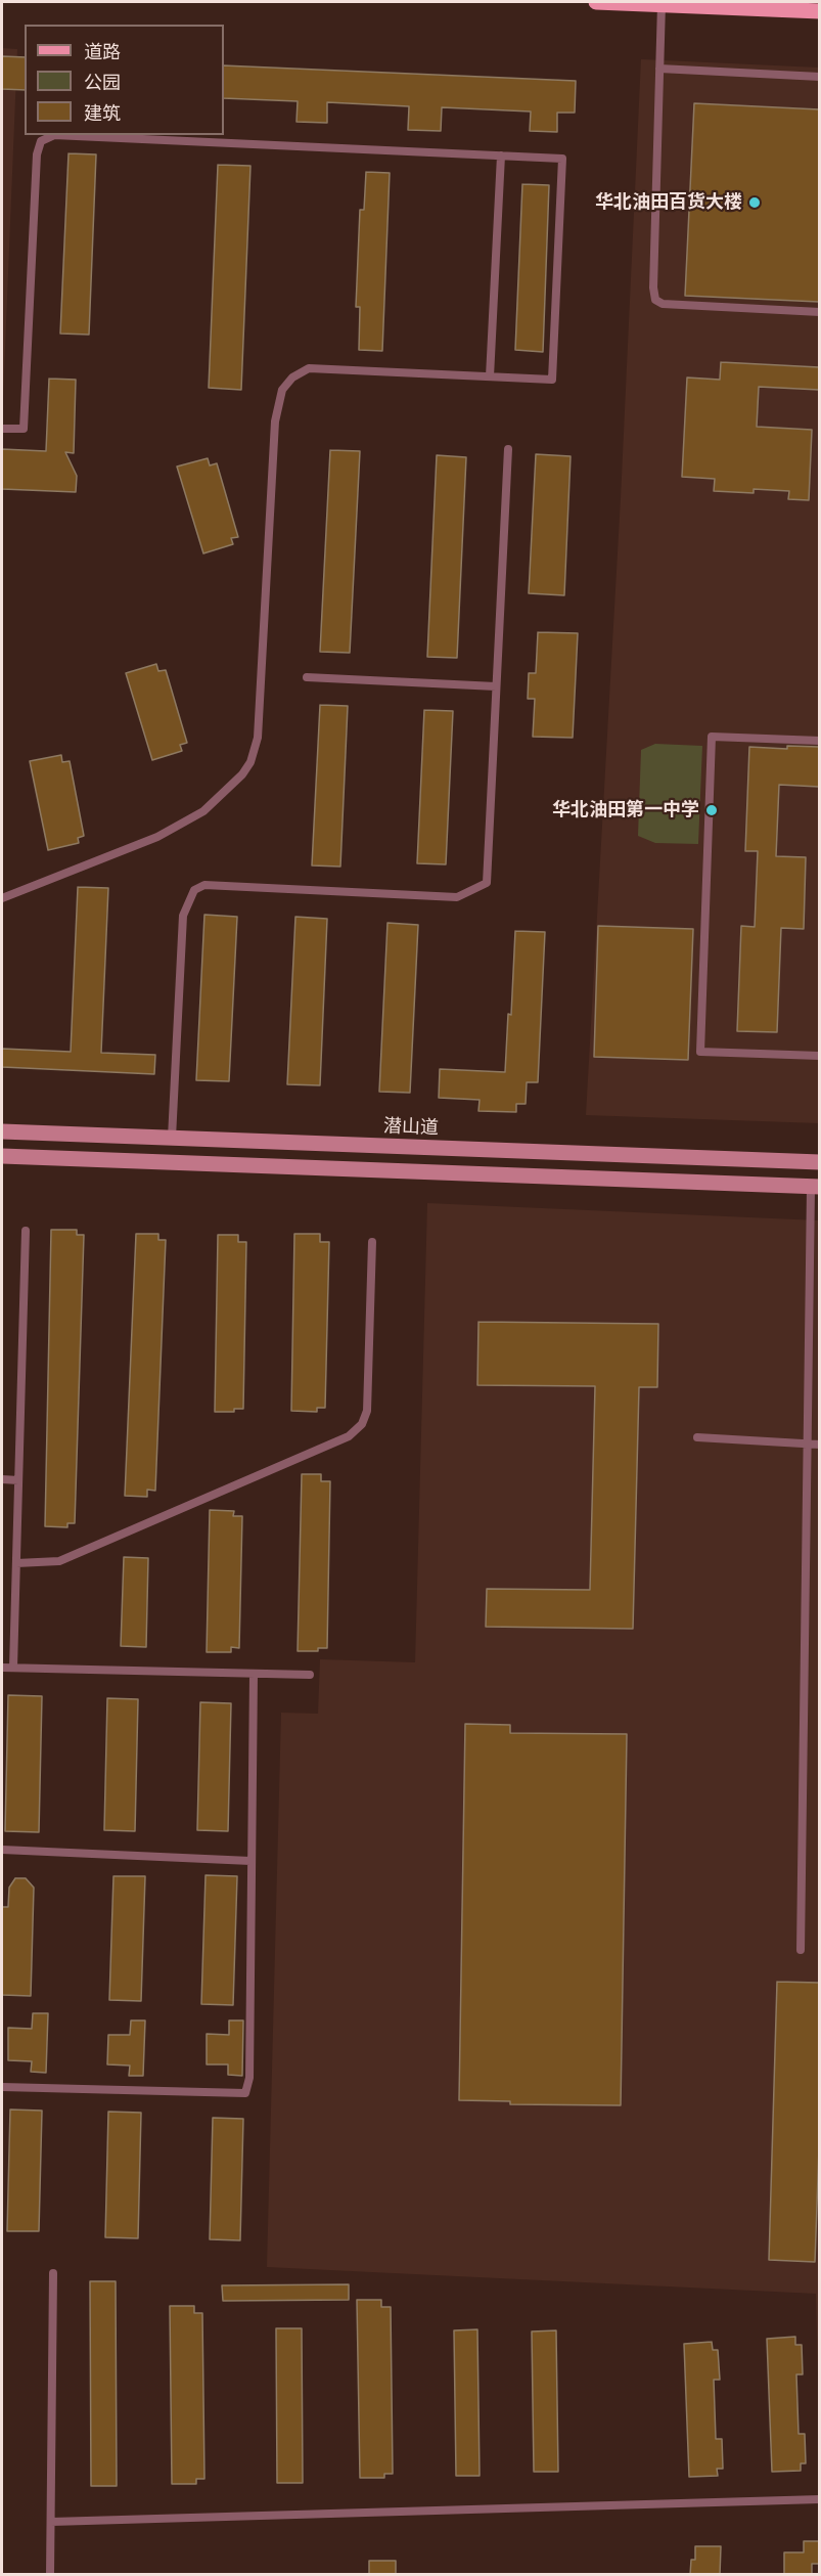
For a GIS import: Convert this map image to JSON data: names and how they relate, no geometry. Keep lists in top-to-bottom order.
{
  "streets": {
    "main road": ["潜山道"]
  },
  "places": ["华北油田百货大楼", "华北油田第一中学"],
  "legend": ["道路", "公园", "建筑"]
}
